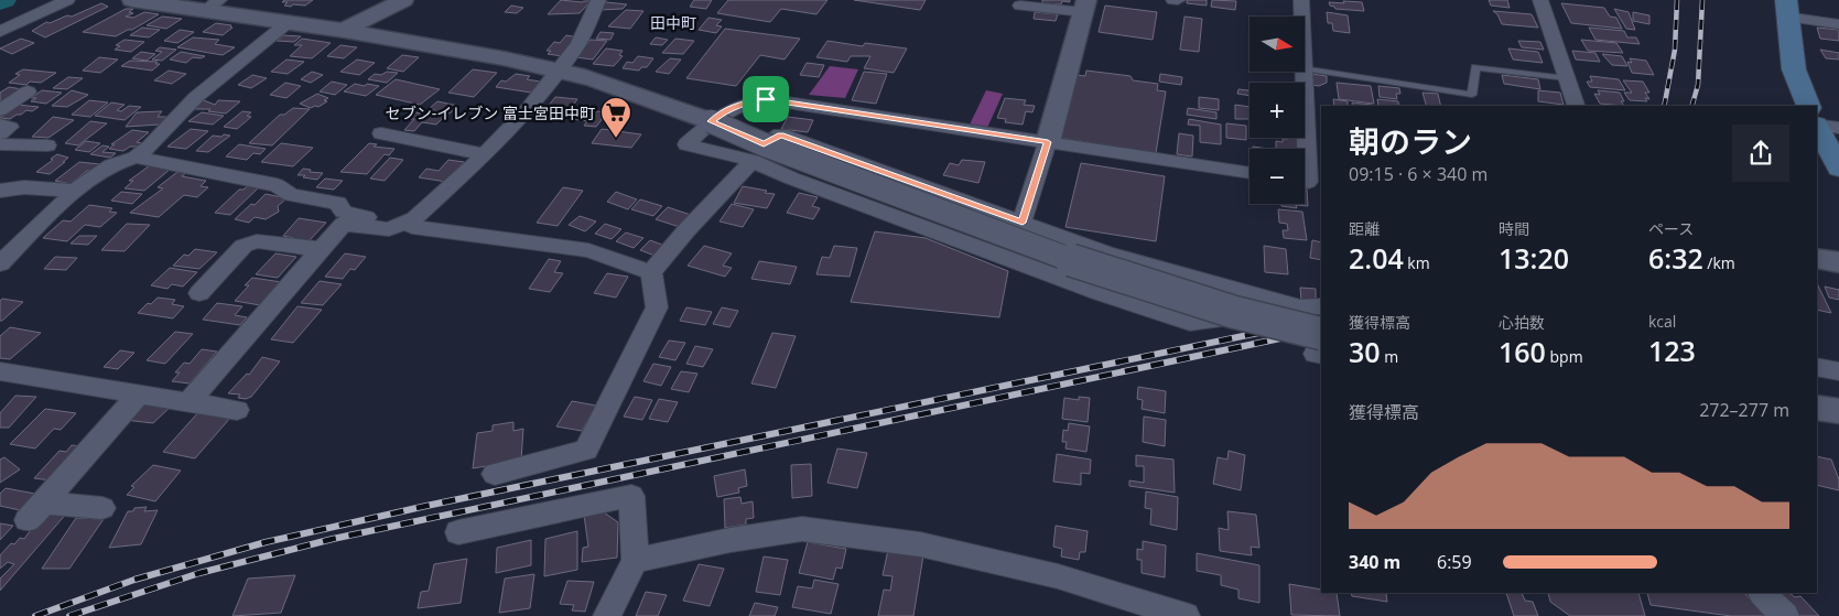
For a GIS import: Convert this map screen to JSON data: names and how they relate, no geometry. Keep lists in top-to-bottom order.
{
  "districts": ["田中町"],
  "places": {
    "supermarket": ["セブン-イレブン 富士宮田中町"]
  },
  "north": "right",
  "page": {
    "map_buttons": ["+", "−"],
    "heading": ["朝のラン", "09:15 · 6 × 340 m"],
    "stats": [
      ["距離", "2.04 km"],
      ["時間", "13:20"],
      ["ペース", "6:32 /km"],
      ["獲得標高", "30 m"],
      ["心拍数", "160 bpm"],
      ["kcal", "123"]
    ],
    "chart": ["獲得標高", "272–277 m"],
    "list": [
      {
        "name": "340 m",
        "note": "6:59"
      }
    ]
  }
}
